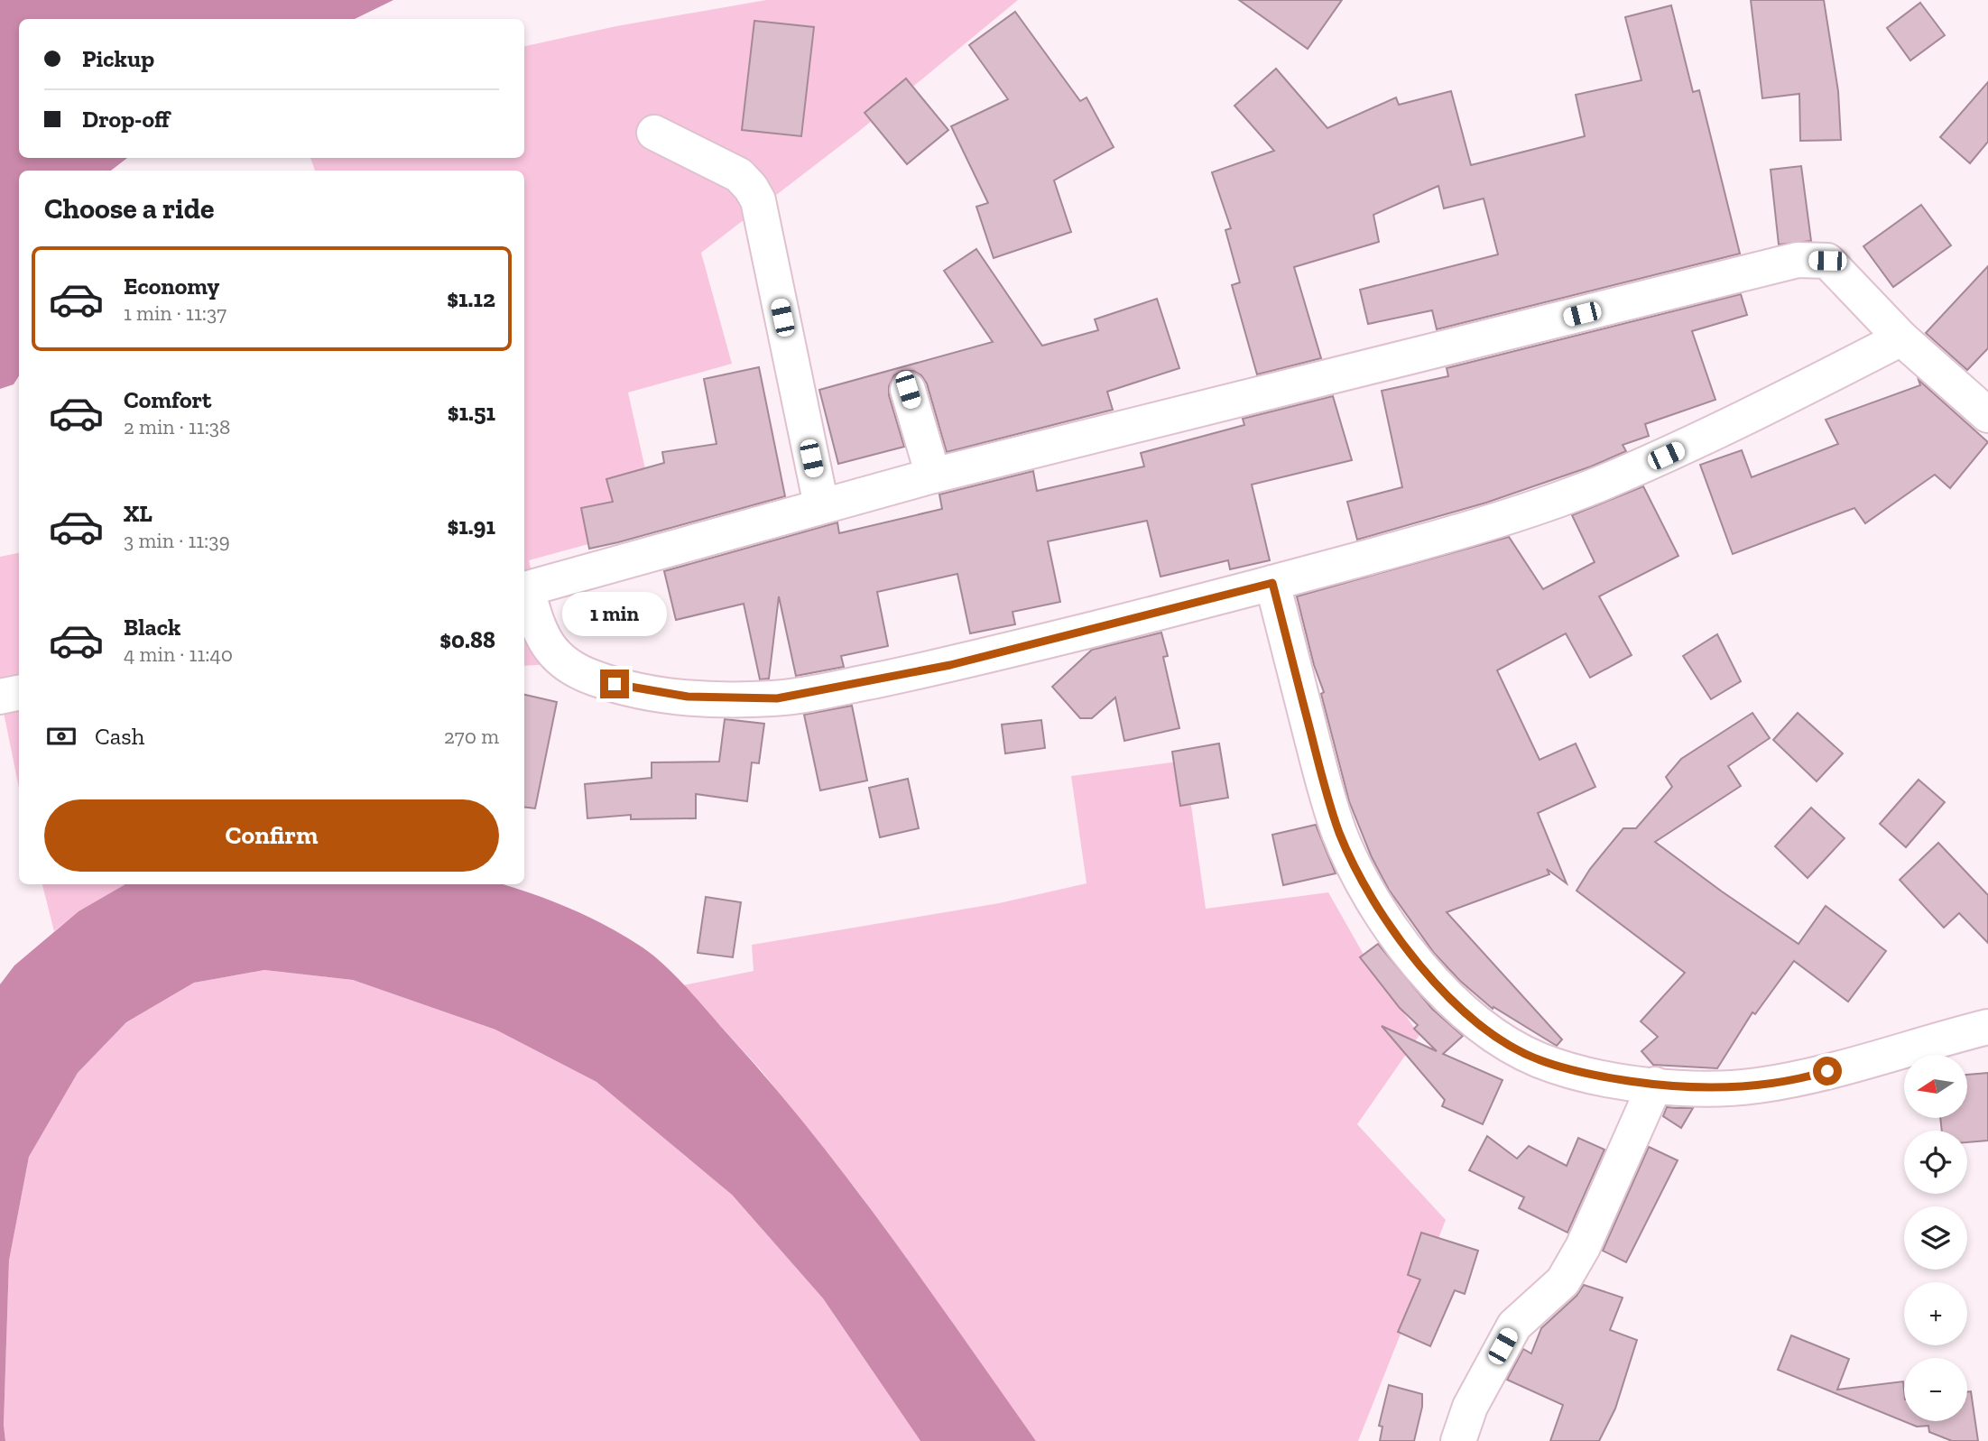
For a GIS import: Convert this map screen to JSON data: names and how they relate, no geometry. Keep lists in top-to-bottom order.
{
  "north": "left",
  "page": {
    "banner": ["Pickup", "Drop-off"],
    "heading": "Choose a ride",
    "list": [
      {
        "name": "Economy",
        "note": "1 min · 11:37",
        "value": "$1.12"
      },
      {
        "name": "Comfort",
        "note": "2 min · 11:38",
        "value": "$1.51"
      },
      {
        "name": "XL",
        "note": "3 min · 11:39",
        "value": "$1.91"
      },
      {
        "name": "Black",
        "note": "4 min · 11:40",
        "value": "$0.88"
      }
    ],
    "bubble": "1 min",
    "pay": ["Cash", "270 m"],
    "buttons": "Confirm",
    "map_buttons": ["+", "−"]
  }
}
